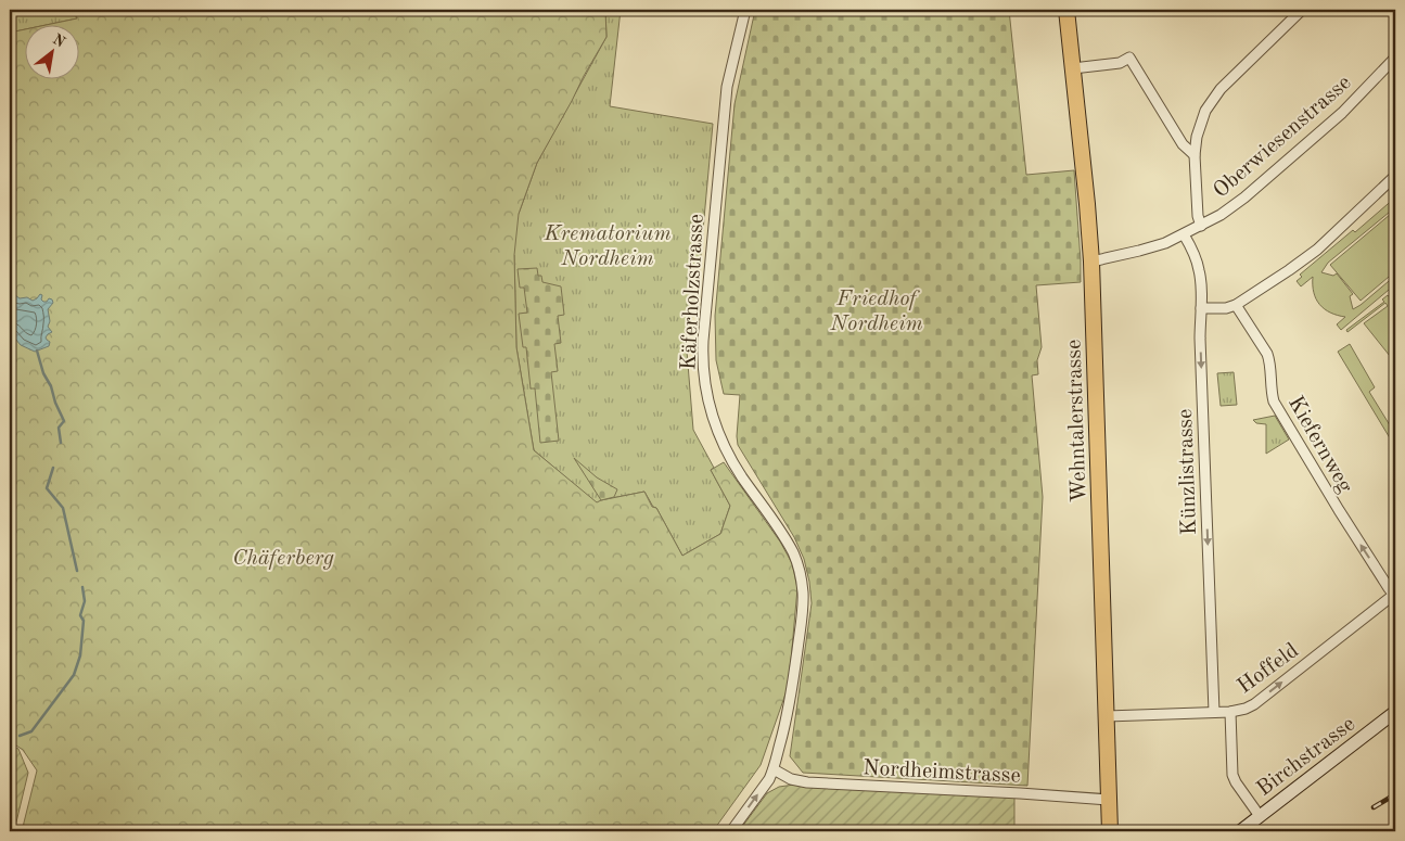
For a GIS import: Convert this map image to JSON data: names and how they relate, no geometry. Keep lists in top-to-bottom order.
{
  "streets": {
    "main road": ["Wehntalerstrasse", "Birchstrasse"],
    "street": [
      "Oberwiesenstrasse",
      "Käferholzstrasse",
      "Kiefernweg",
      "Künzlistrasse",
      "Hoffeld",
      "Nordheimstrasse"
    ]
  },
  "crossings": [
    ["Oberwiesenstrasse", "Wehntalerstrasse"],
    ["Oberwiesenstrasse", "Künzlistrasse"],
    ["Käferholzstrasse", "Nordheimstrasse"],
    ["Wehntalerstrasse", "Hoffeld"],
    ["Wehntalerstrasse", "Nordheimstrasse"],
    ["Kiefernweg", "Hoffeld"],
    ["Künzlistrasse", "Hoffeld"]
  ],
  "one_way": ["Kiefernweg", "Künzlistrasse", "Hoffeld"],
  "parks": ["Krematorium Nordheim", "Friedhof Nordheim", "Chäferberg"],
  "north": "top right"
}
